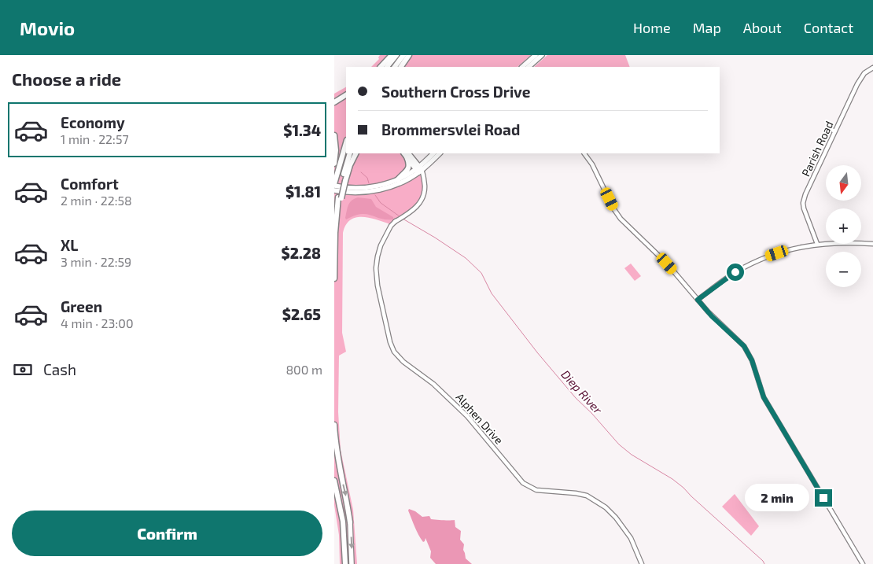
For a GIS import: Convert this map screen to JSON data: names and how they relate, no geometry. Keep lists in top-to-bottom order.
{
  "streets": {
    "street": ["Parish Road", "Alphen Drive"]
  },
  "water": ["Diep River"],
  "north": "bottom",
  "page": {
    "header": "Movio",
    "nav": [
      "Home",
      "Map",
      "About",
      "Contact"
    ],
    "heading": "Choose a ride",
    "banner": ["Southern Cross Drive", "Brommersvlei Road"],
    "list": [
      {
        "name": "Economy",
        "note": "1 min · 22:57",
        "value": "$1.34"
      },
      {
        "name": "Comfort",
        "note": "2 min · 22:58",
        "value": "$1.81"
      },
      {
        "name": "XL",
        "note": "3 min · 22:59",
        "value": "$2.28"
      },
      {
        "name": "Green",
        "note": "4 min · 23:00",
        "value": "$2.65"
      }
    ],
    "map_buttons": ["+", "−"],
    "pay": ["Cash", "800 m"],
    "bubble": "2 min",
    "buttons": "Confirm"
  }
}
